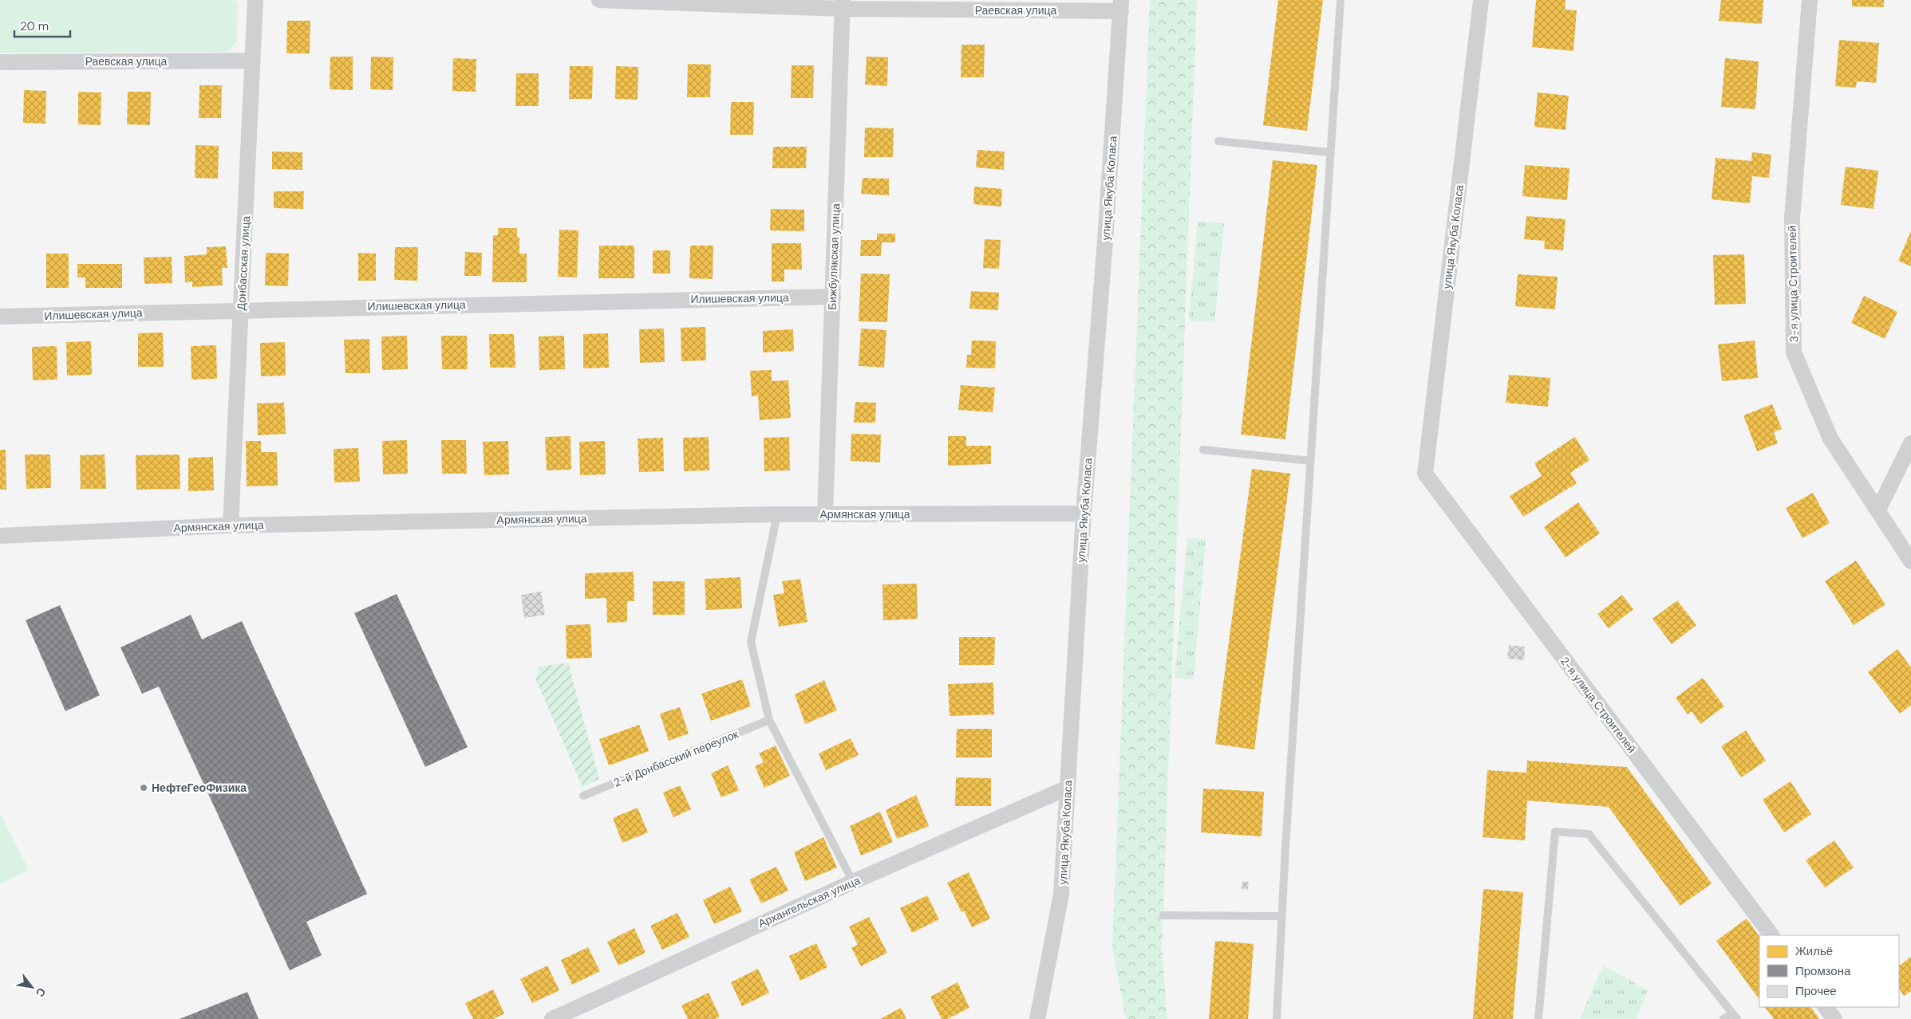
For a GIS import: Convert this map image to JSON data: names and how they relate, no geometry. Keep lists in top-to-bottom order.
{
  "streets": {
    "street": [
      "Раевская улица",
      "улица Якуба Коласа",
      "Бижбулякская улица",
      "Донбасская улица",
      "3-я улица Строителей",
      "Илишевская улица",
      "Армянская улица",
      "2-я улица Строителей",
      "Архангельская улица"
    ],
    "lane": ["2-й Донбасский переулок"]
  },
  "crossings": [
    ["Раевская улица", "улица Якуба Коласа"],
    ["Раевская улица", "Бижбулякская улица"],
    ["Раевская улица", "Донбасская улица"],
    ["улица Якуба Коласа", "Армянская улица"],
    ["улица Якуба Коласа", "2-я улица Строителей"],
    ["улица Якуба Коласа", "Архангельская улица"],
    ["Бижбулякская улица", "Илишевская улица"],
    ["Бижбулякская улица", "Армянская улица"],
    ["Донбасская улица", "Илишевская улица"],
    ["Донбасская улица", "Армянская улица"]
  ],
  "places": ["НефтеГеоФизика"],
  "legend": ["Жильё", "Промзона", "Прочее"],
  "scale_bar": "20 m",
  "north": "bottom right"
}
